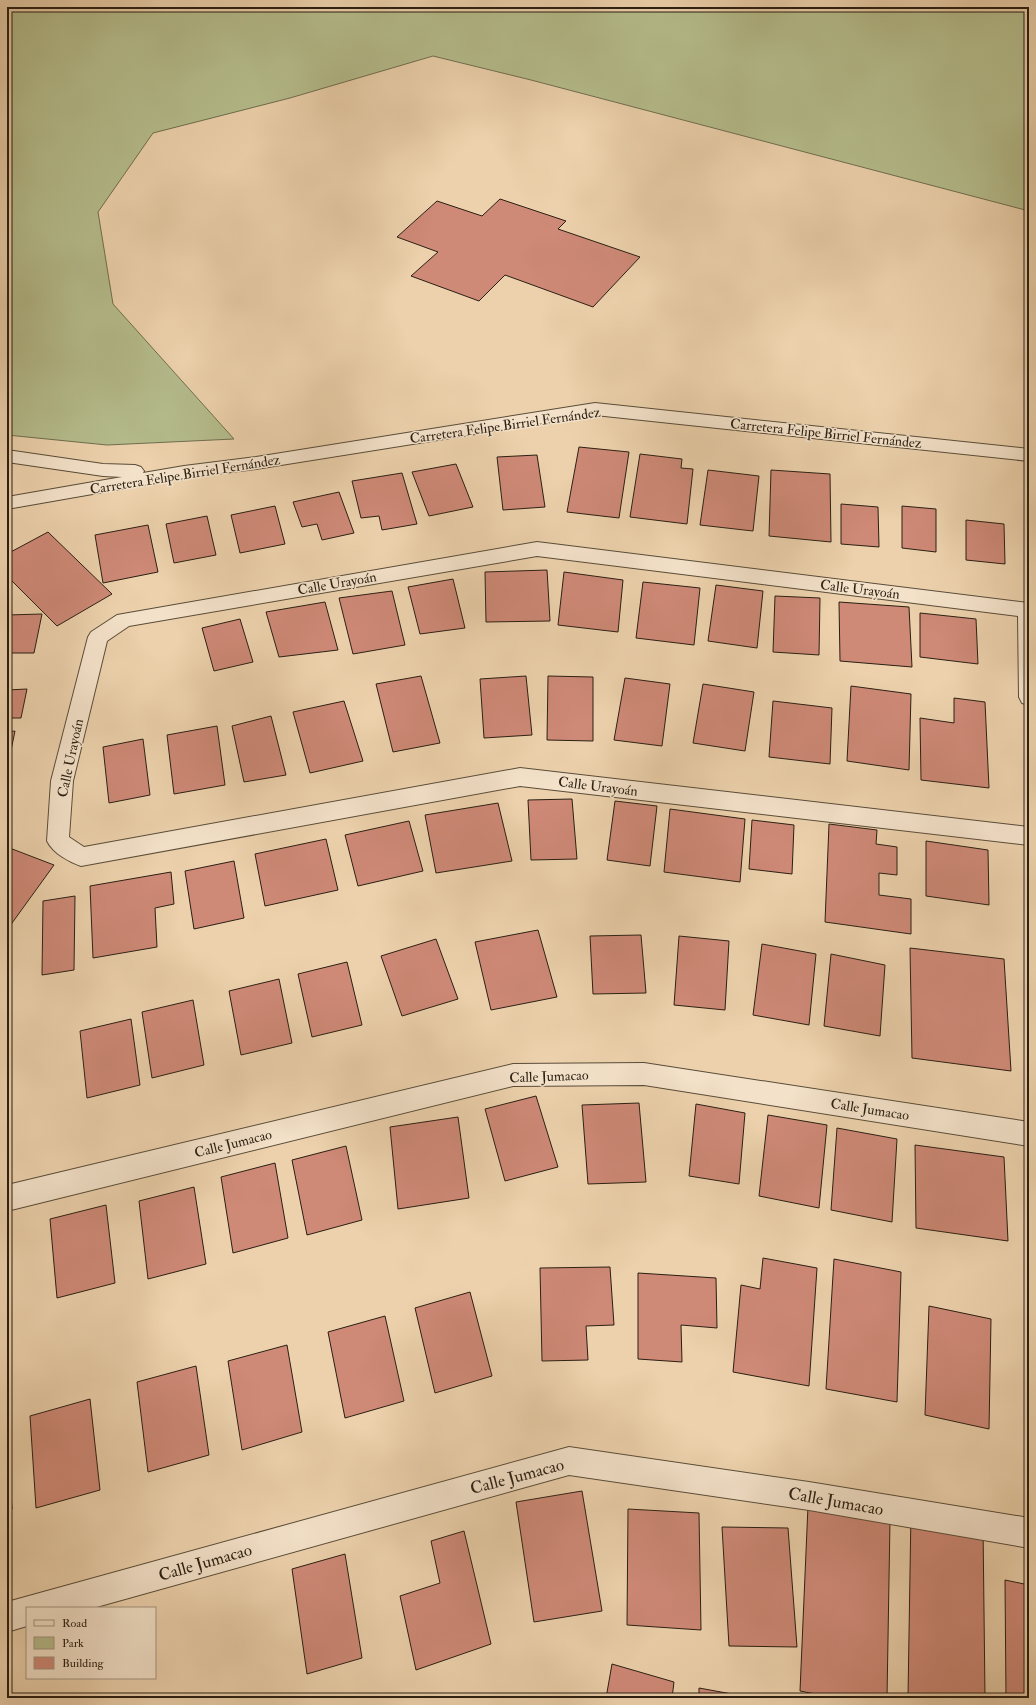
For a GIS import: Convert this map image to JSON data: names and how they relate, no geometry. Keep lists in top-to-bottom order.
{
  "streets": {
    "street": ["Carretera Felipe Birriel Fernández", "Calle Urayoán", "Calle Jumacao"]
  },
  "legend": ["Road", "Park", "Building"]
}
